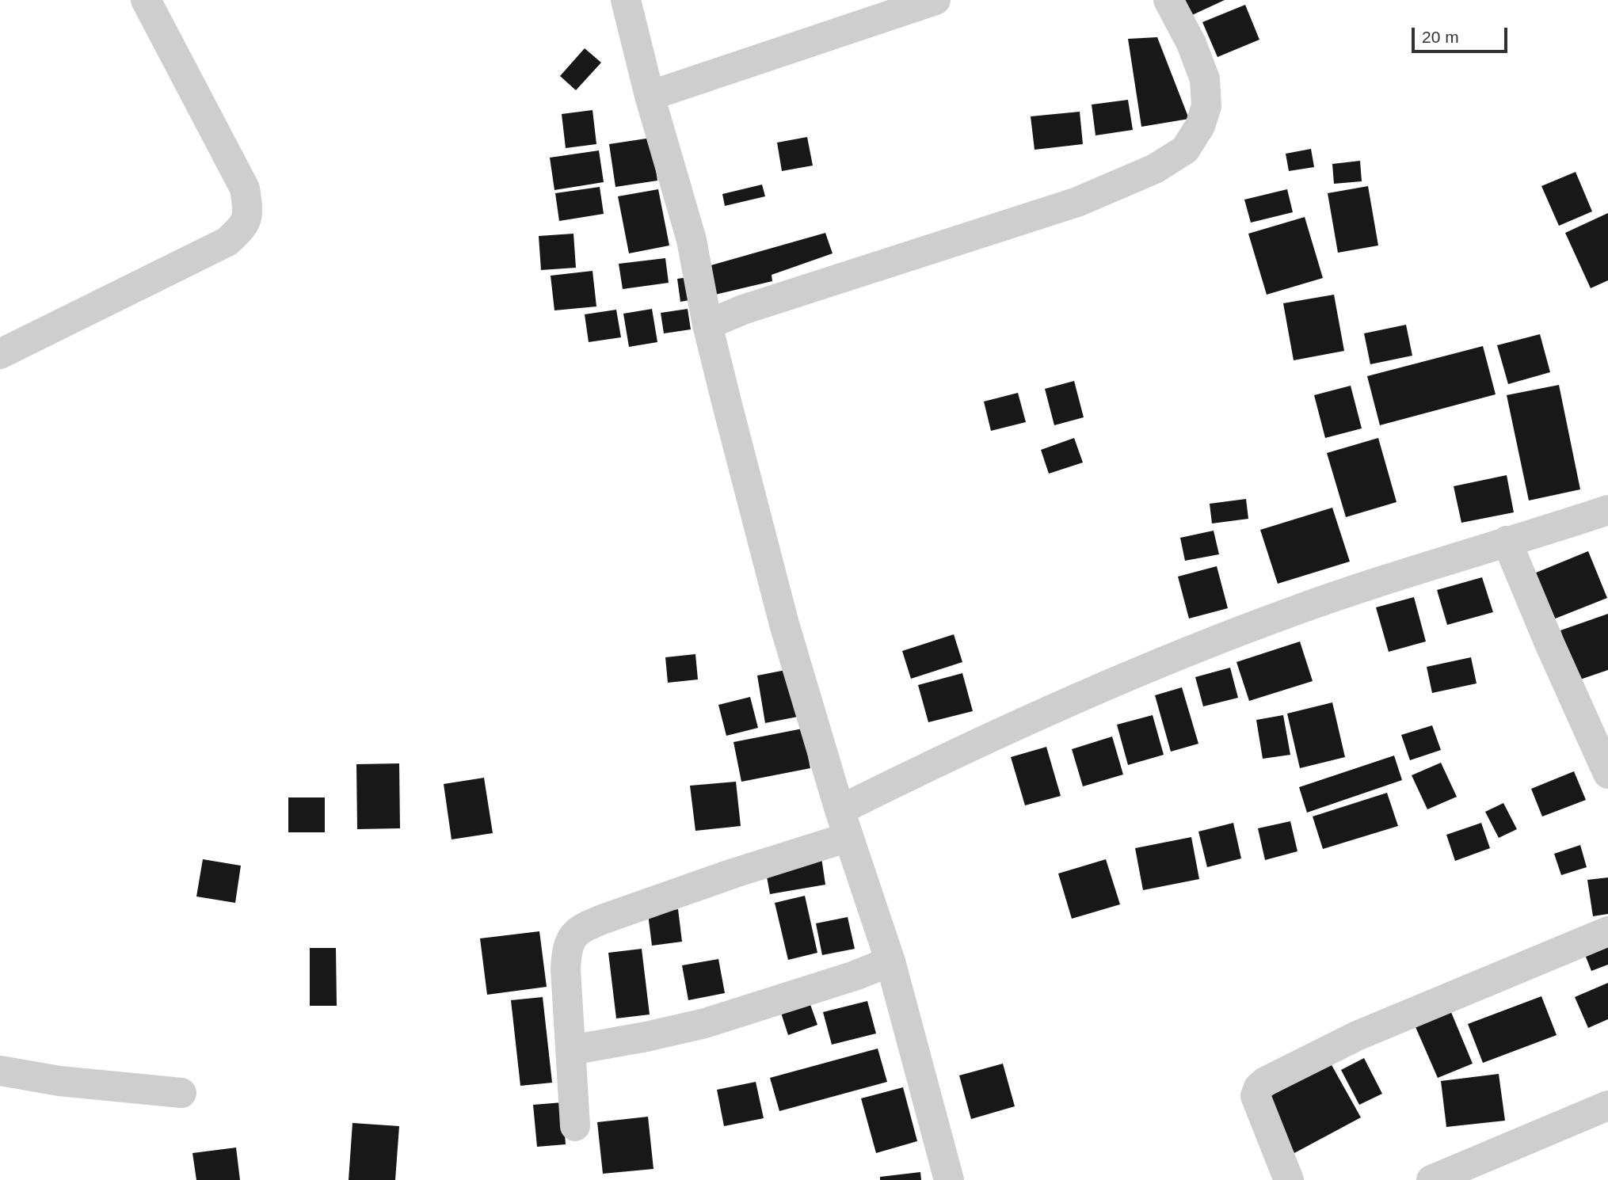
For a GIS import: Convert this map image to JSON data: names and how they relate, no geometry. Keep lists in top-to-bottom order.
{
  "scale_bar": "20 m"
}
